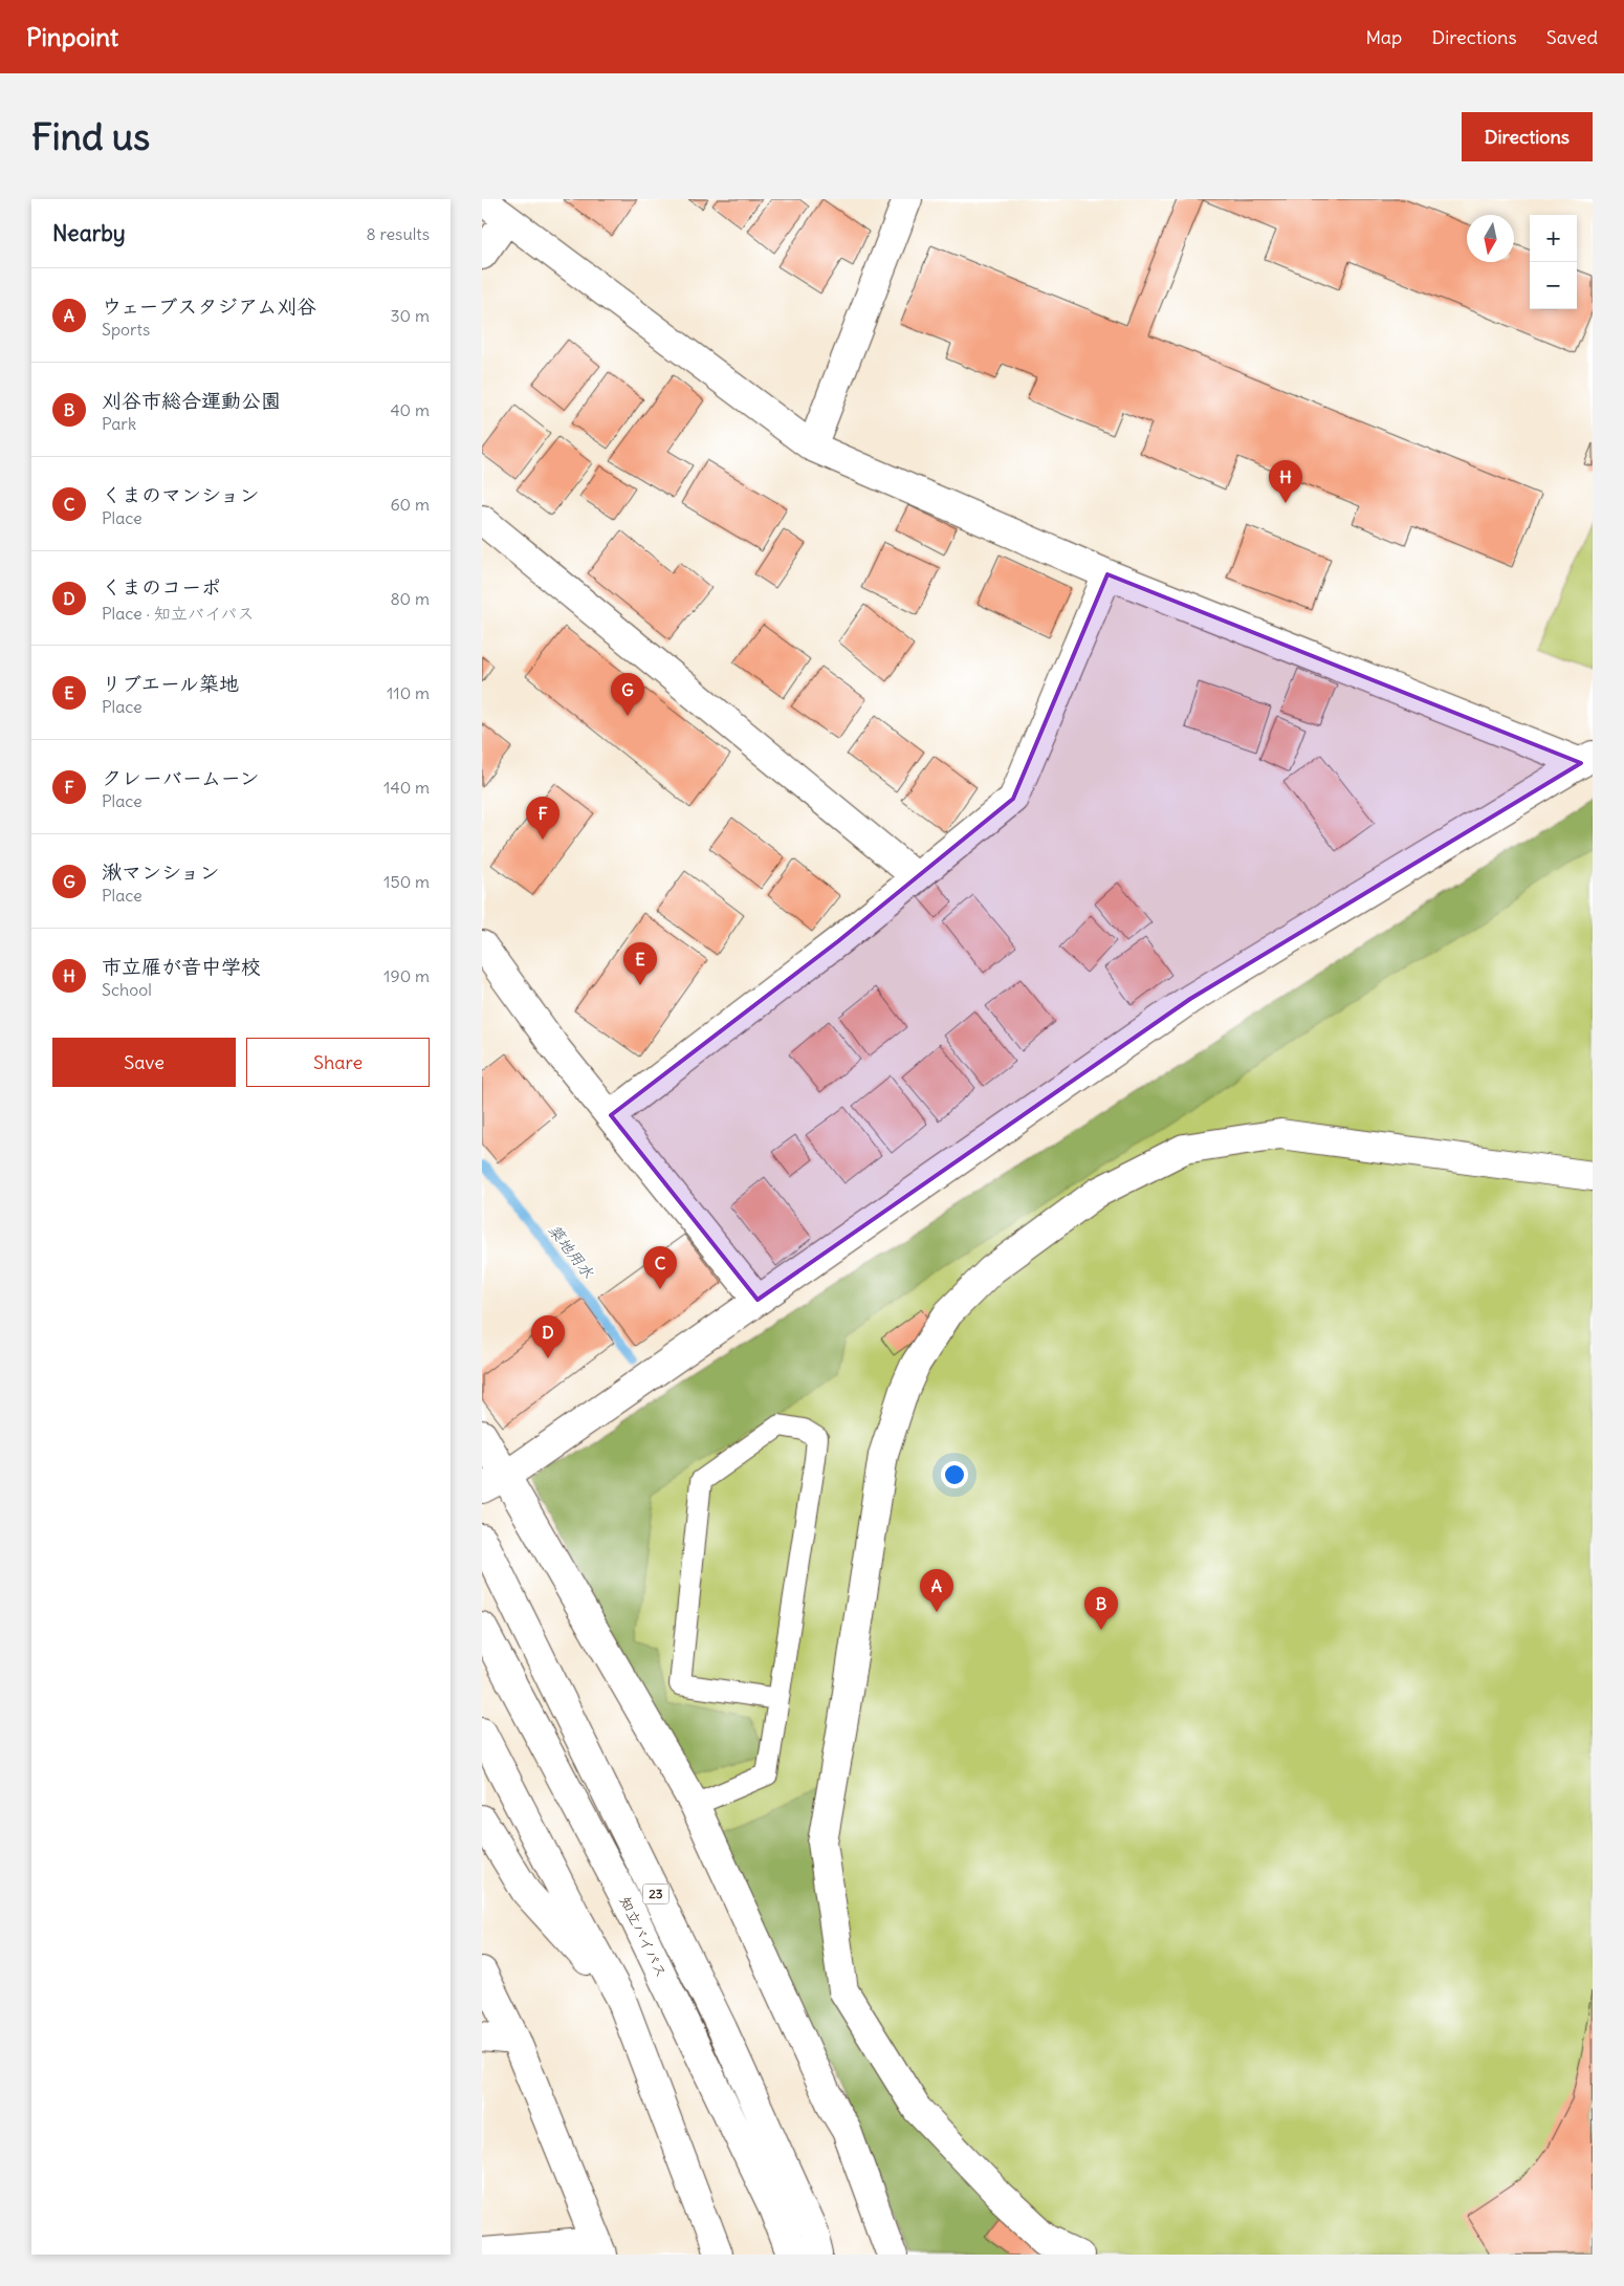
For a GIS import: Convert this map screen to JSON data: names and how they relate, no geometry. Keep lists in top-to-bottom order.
{
  "streets": {
    "main road": ["23", "知立バイパス"]
  },
  "water": ["築地用水"],
  "north": "bottom",
  "page": {
    "header": "Pinpoint",
    "nav": ["Map", "Directions", "Saved"],
    "buttons": [
      "Directions",
      ["Save", "Share"]
    ],
    "title": "Find us",
    "heading": ["Nearby", "8 results"],
    "map_buttons": ["+", "−"],
    "list": [
      {
        "mark": "A",
        "name": "ウェーブスタジアム刈谷",
        "note": "Sports",
        "value": "30 m"
      },
      {
        "mark": "B",
        "name": "刈谷市総合運動公園",
        "note": "Park",
        "value": "40 m"
      },
      {
        "mark": "C",
        "name": "くまのマンション",
        "note": "Place",
        "value": "60 m"
      },
      {
        "mark": "D",
        "name": "くまのコーポ",
        "note": "Place · 知立バイパス",
        "value": "80 m"
      },
      {
        "mark": "E",
        "name": "リブエール築地",
        "note": "Place",
        "value": "110 m"
      },
      {
        "mark": "F",
        "name": "クレーバームーン",
        "note": "Place",
        "value": "140 m"
      },
      {
        "mark": "G",
        "name": "湫マンション",
        "note": "Place",
        "value": "150 m"
      },
      {
        "mark": "H",
        "name": "市立雁が音中学校",
        "note": "School",
        "value": "190 m"
      }
    ],
    "pins": [
      "H",
      "G",
      "F",
      "E",
      "C",
      "D",
      "A",
      "B"
    ]
  }
}
